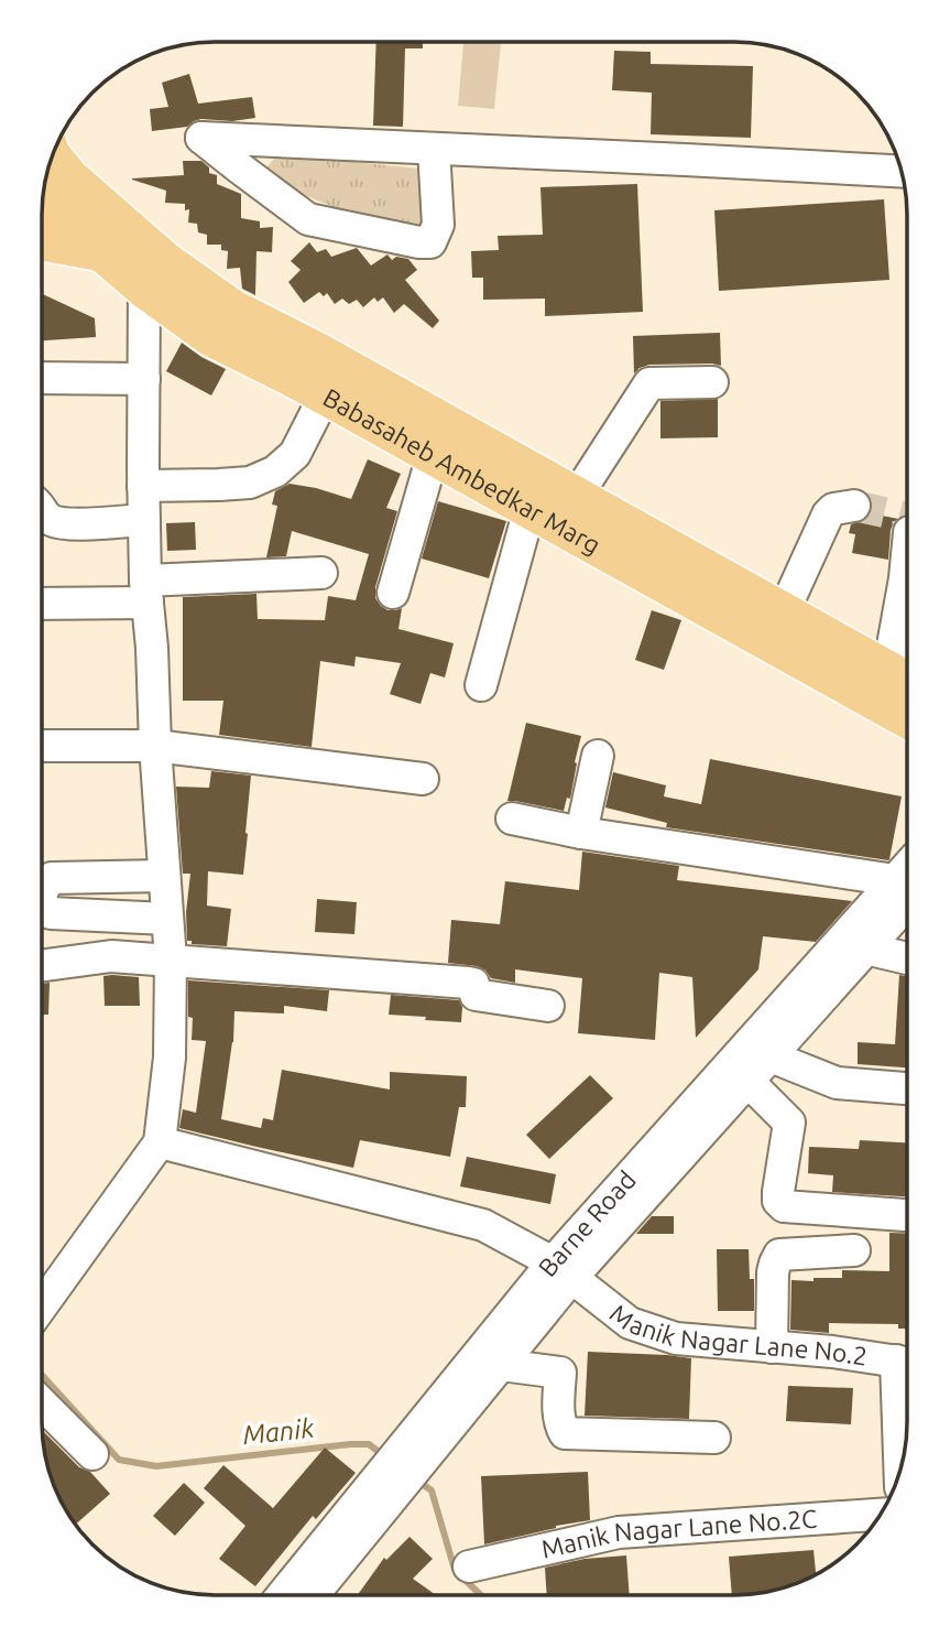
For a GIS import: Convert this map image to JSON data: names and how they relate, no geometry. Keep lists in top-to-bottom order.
{
  "streets": {
    "main road": ["Babasaheb Ambedkar Marg"],
    "street": ["Barne Road", "Manik Nagar Lane No.2", "Manik Nagar Lane No.2C"]
  },
  "crossings": [
    ["Barne Road", "Manik Nagar Lane No.2"]
  ],
  "water": ["Manik"]
}
